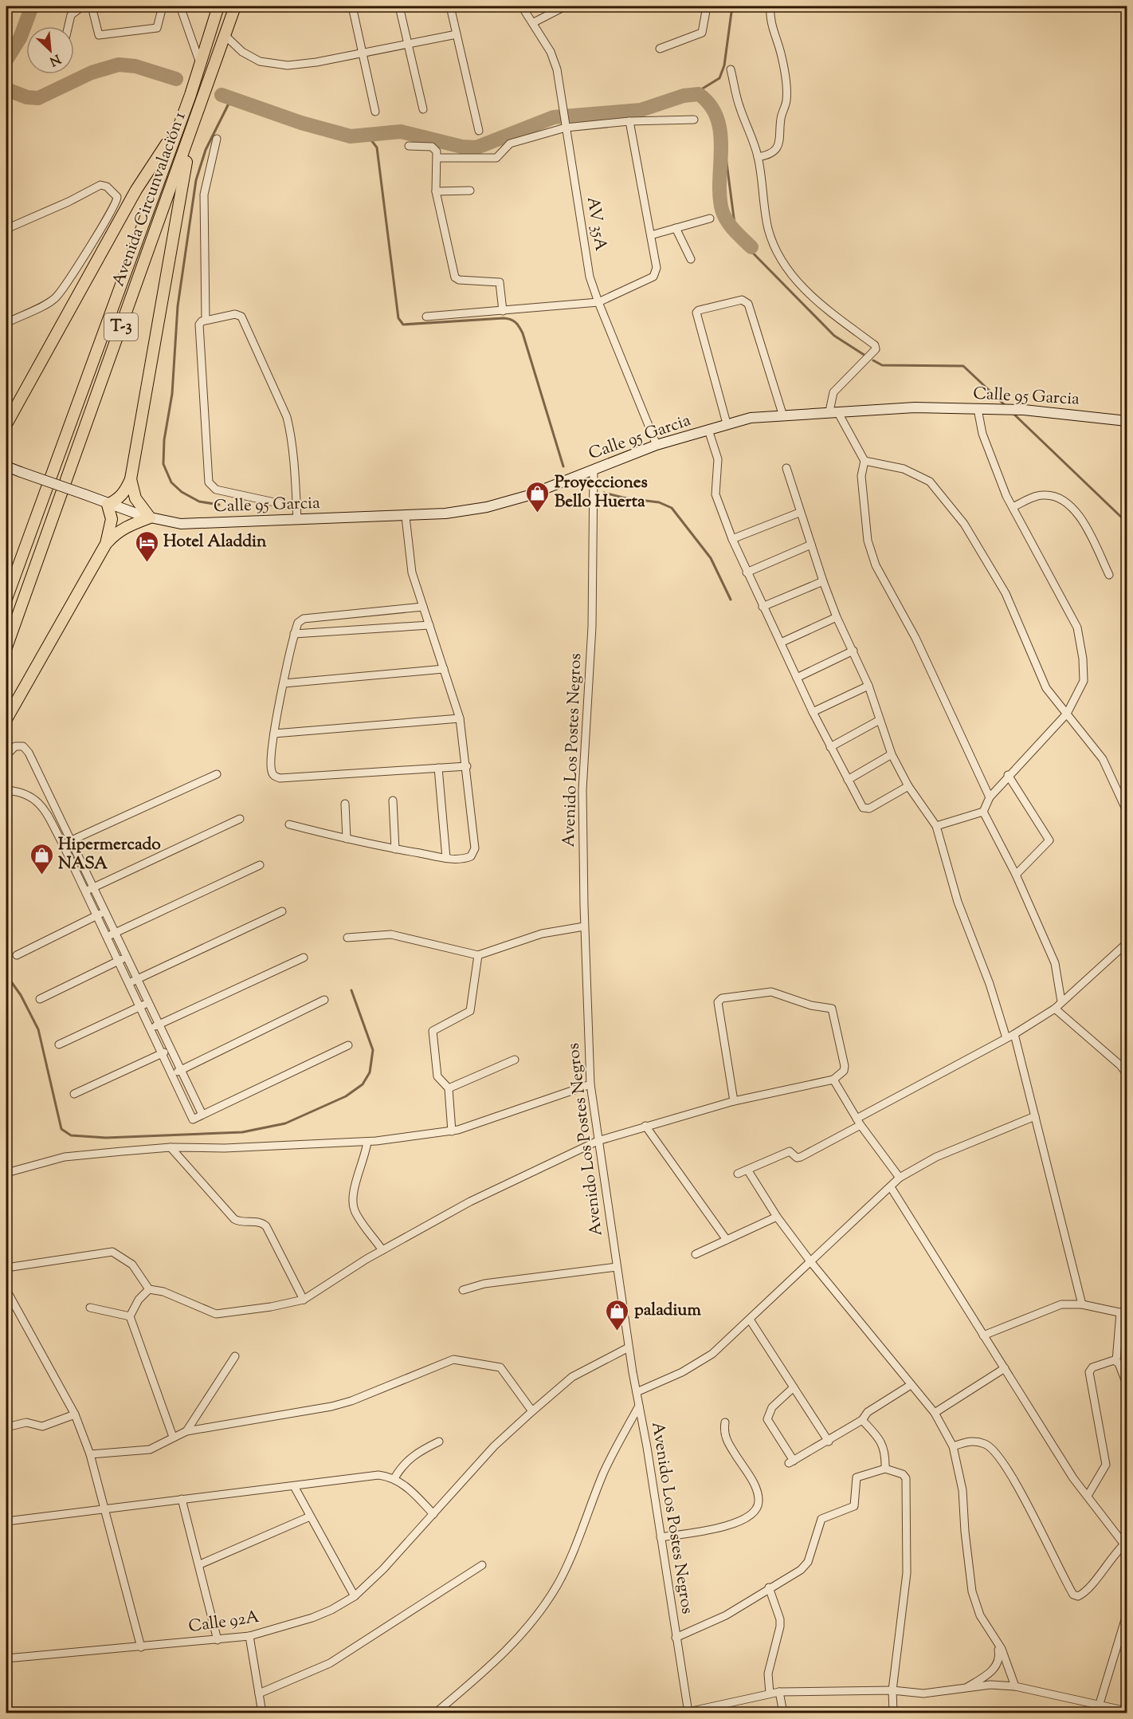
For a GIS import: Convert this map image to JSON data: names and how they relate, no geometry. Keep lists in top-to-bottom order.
{
  "streets": {
    "main road": ["Avenida Circunvalación 1", "T-3"],
    "street": [
      "AV 35A",
      "Calle 95 Garcia",
      "Avenido Los Postes Negros",
      "Calle 92A"
    ]
  },
  "crossings": [
    ["AV 35A", "Calle 95 Garcia"],
    ["Calle 95 Garcia", "Avenido Los Postes Negros"],
    ["Avenido Los Postes Negros", "Calle 92A"]
  ],
  "places": {
    "shop": ["Proyecciones Bello Huerta", "Hipermercado NASA", "paladium"],
    "hotel": ["Hotel Aladdin"]
  },
  "north": "bottom right"
}
